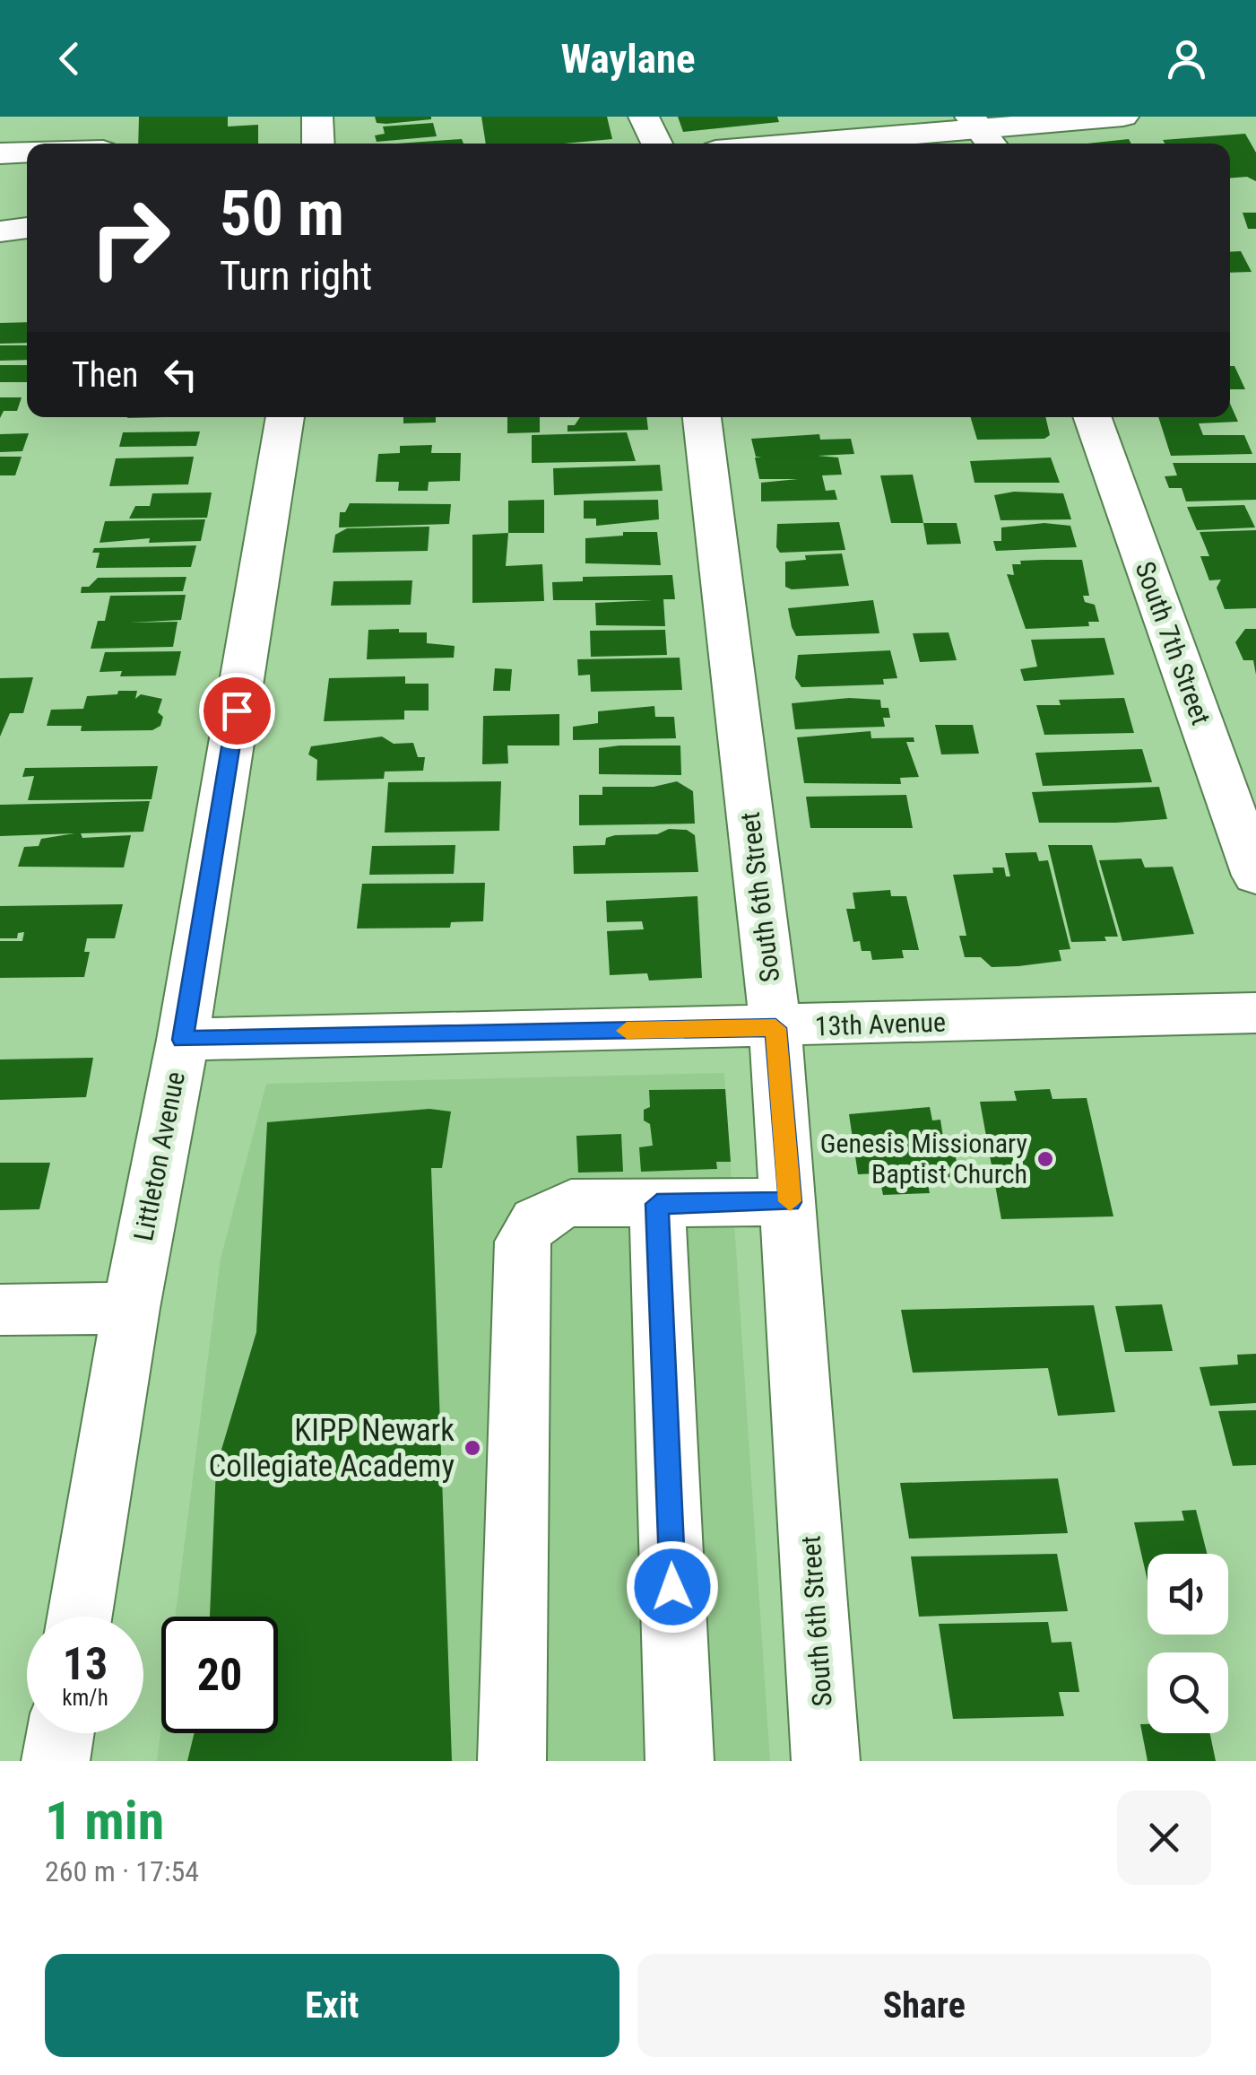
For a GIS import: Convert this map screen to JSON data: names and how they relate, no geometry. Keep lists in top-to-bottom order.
{
  "streets": {
    "street": [
      "South 7th Street",
      "South 6th Street",
      "13th Avenue",
      "Littleton Avenue"
    ]
  },
  "crossings": [
    ["South 6th Street", "13th Avenue"],
    ["13th Avenue", "Littleton Avenue"]
  ],
  "places": ["Genesis Missionary Baptist Church", "KIPP Newark Collegiate Academy"],
  "page": {
    "header": "Waylane",
    "turn": ["50 m", "Turn right"],
    "then": "Then",
    "speed": "13 km/h",
    "limit": "20",
    "heading": ["1 min", "260 m · 17:54"],
    "buttons": ["Exit", "Share"]
  }
}
